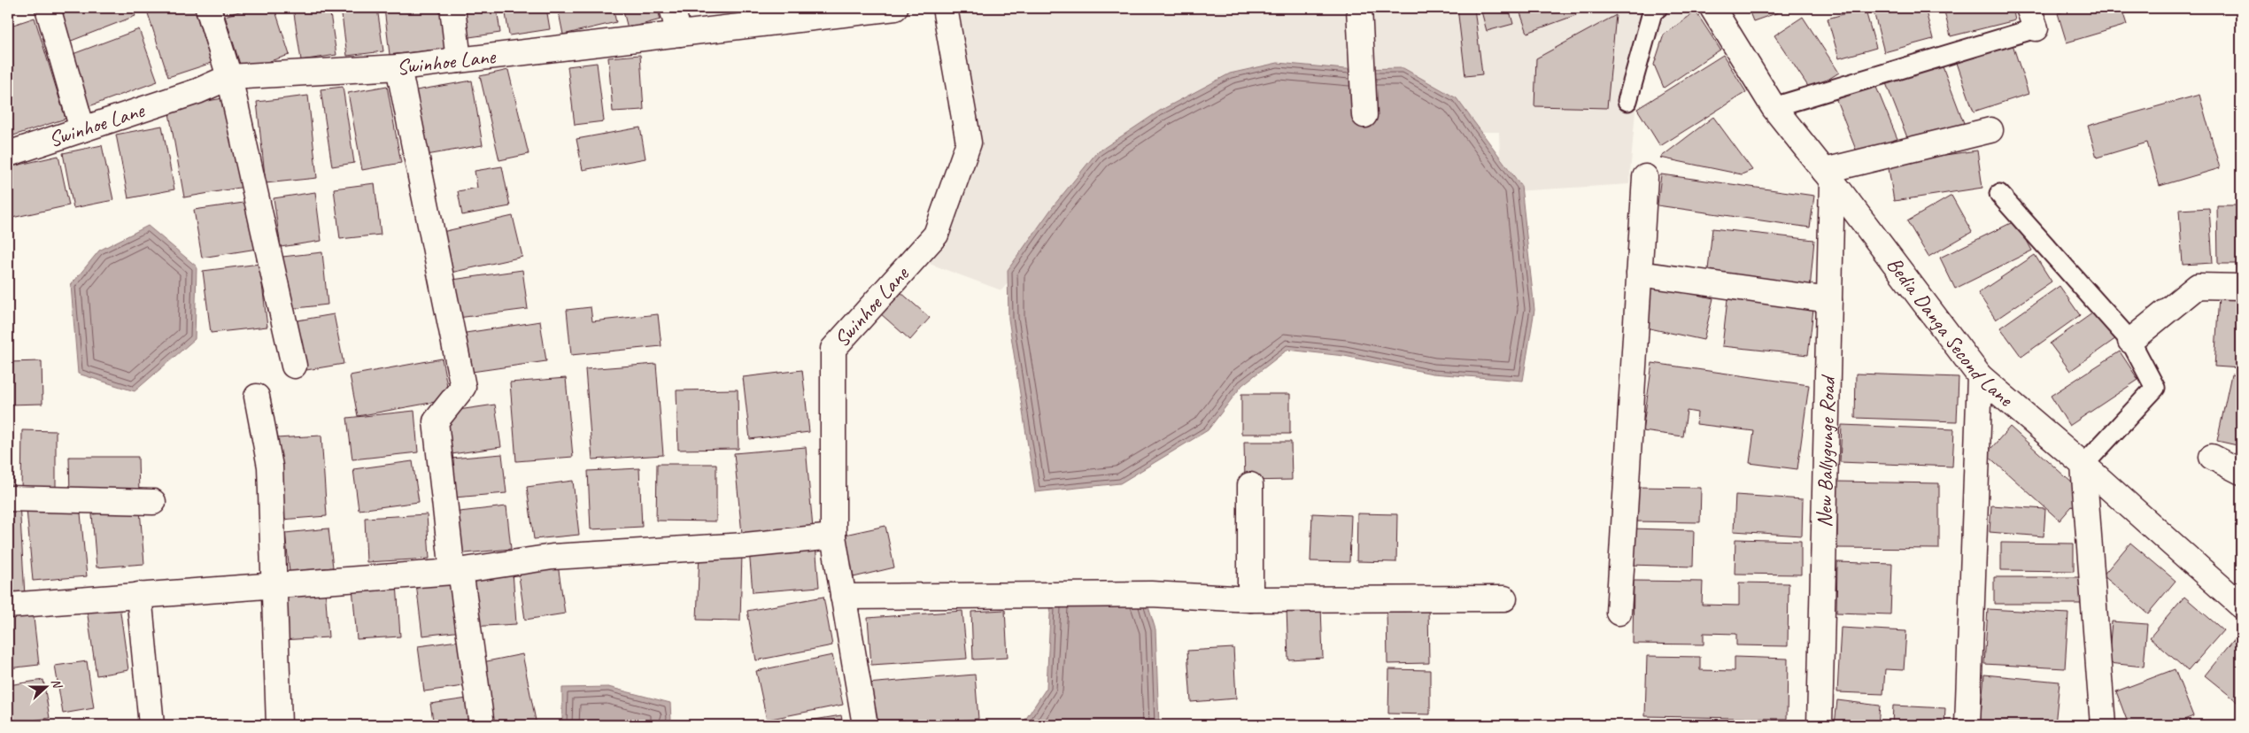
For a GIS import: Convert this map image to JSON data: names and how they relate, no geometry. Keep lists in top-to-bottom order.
{
  "streets": {
    "street": ["Swinhoe Lane", "Bedia Danga Second Lane", "New Ballygunge Road"]
  },
  "crossings": [
    ["Bedia Danga Second Lane", "New Ballygunge Road"]
  ],
  "north": "right"
}
